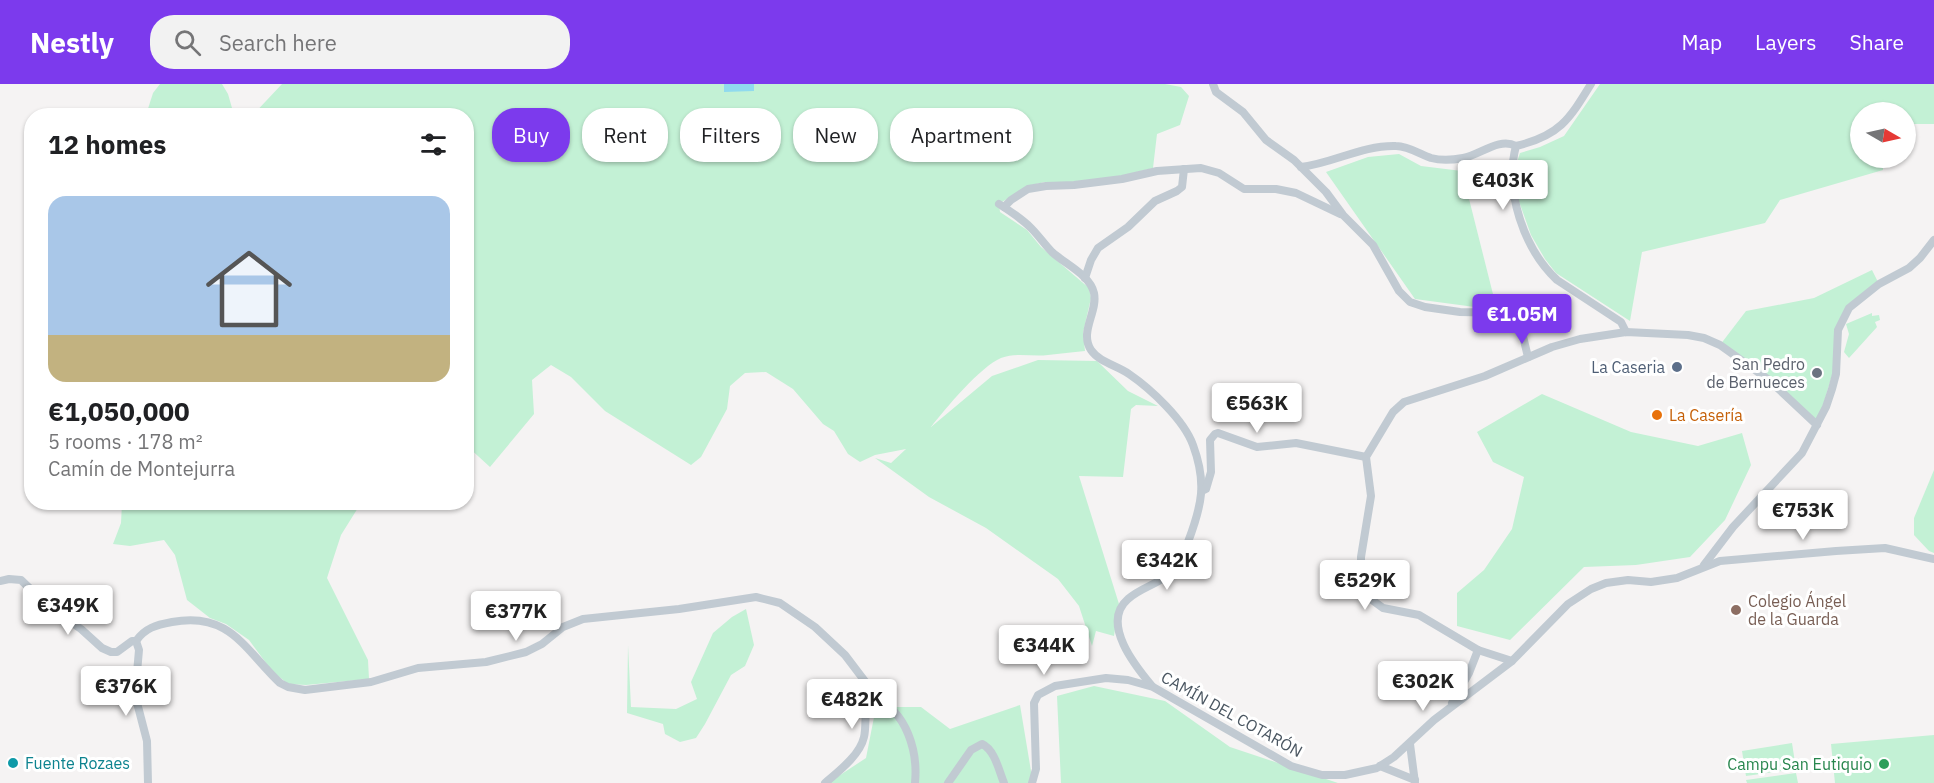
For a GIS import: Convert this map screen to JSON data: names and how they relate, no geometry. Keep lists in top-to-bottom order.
{
  "streets": {
    "street": ["CAMÍN DEL COTARÓN"]
  },
  "places": [
    "La Caseria",
    "San Pedro de Bernueces",
    "La Casería",
    "Colegio Ángel de la Guarda",
    "Fuente Rozaes",
    "Campu San Eutiquio"
  ],
  "north": "right",
  "page": {
    "header": "Nestly",
    "search": "Search here",
    "nav": ["Map", "Layers", "Share"],
    "chip": [
      "Buy",
      "Rent",
      "Filters",
      "New",
      "Apartment"
    ],
    "heading": "12 homes",
    "price": [
      "€403K",
      "€1.05M",
      "€563K",
      "€753K",
      "€342K",
      "€529K",
      "€349K",
      "€377K",
      "€344K",
      "€302K",
      "€376K",
      "€482K"
    ],
    "list": [
      {
        "name": "€1,050,000",
        "note": "5 rooms · 178 m² · Camín de Montejurra"
      }
    ]
  }
}
